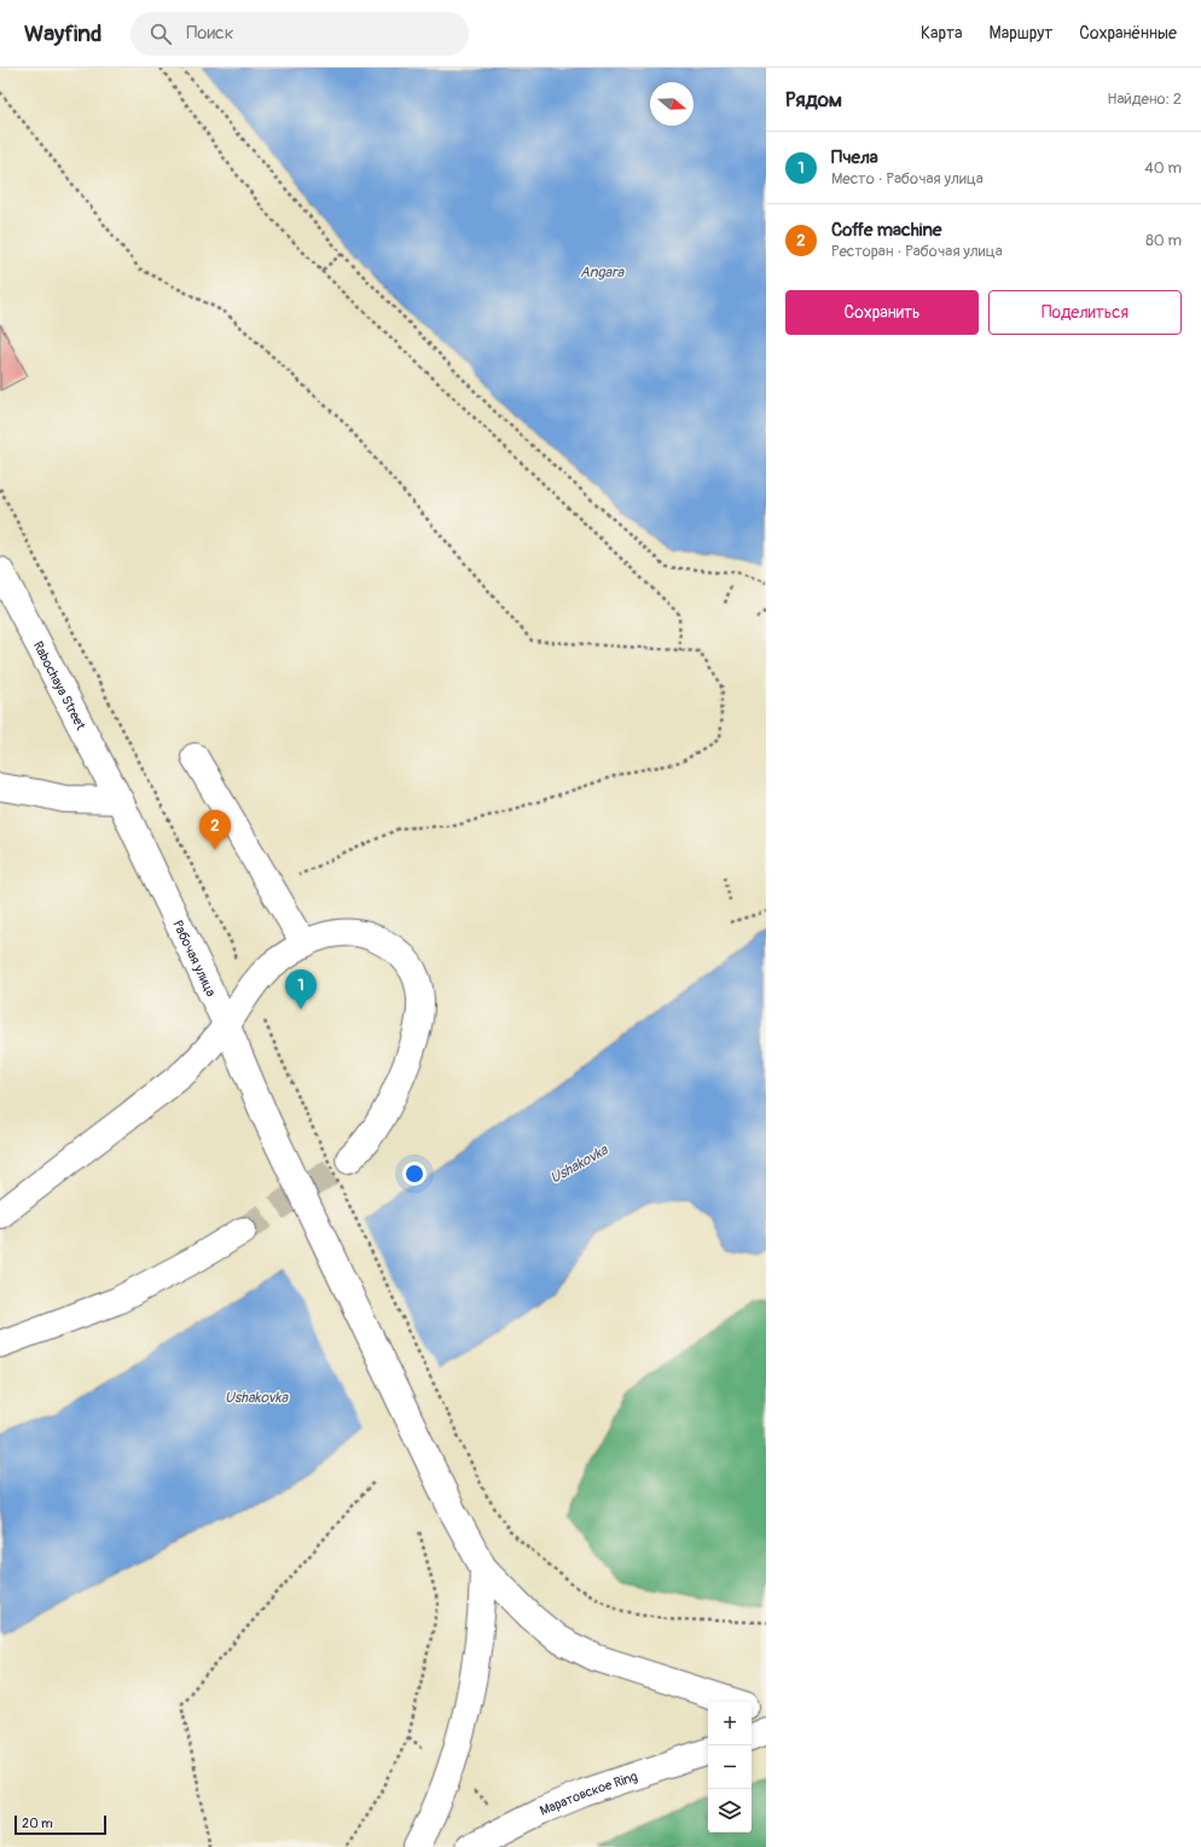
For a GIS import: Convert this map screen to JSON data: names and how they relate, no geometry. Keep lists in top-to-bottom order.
{
  "streets": {
    "main road": ["Rabochaya Street", "Рабочая улица", "Маратовское Ring"]
  },
  "crossings": [
    ["Rabochaya Street", "Рабочая улица"]
  ],
  "water": ["Angara", "Ushakovka"],
  "scale_bar": "20 m",
  "north": "right",
  "page": {
    "header": "Wayfind",
    "search": "Поиск",
    "nav": ["Карта", "Маршрут", "Сохранённые"],
    "heading": ["Рядом", "Найдено: 2"],
    "list": [
      {
        "mark": "1",
        "name": "Пчела",
        "note": "Место · Рабочая улица",
        "value": "40 m"
      },
      {
        "mark": "2",
        "name": "Coffe machine",
        "note": "Ресторан · Рабочая улица",
        "value": "80 m"
      }
    ],
    "buttons": ["Сохранить", "Поделиться"],
    "pins": ["2", "1"],
    "map_buttons": ["+", "−"],
    "scale": "20 m"
  }
}
